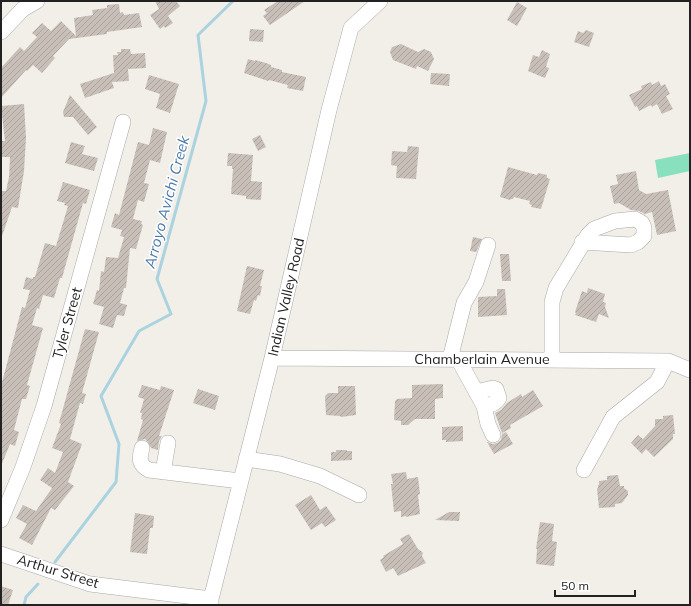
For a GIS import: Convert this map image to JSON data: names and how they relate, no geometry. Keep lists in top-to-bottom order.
{
  "streets": {
    "street": [
      "Indian Valley Road",
      "Tyler Street",
      "Chamberlain Avenue",
      "Arthur Street"
    ]
  },
  "crossings": [
    ["Indian Valley Road", "Chamberlain Avenue"],
    ["Indian Valley Road", "Arthur Street"]
  ],
  "water": ["Arroyo Avichi Creek"],
  "scale_bar": "50 m"
}
